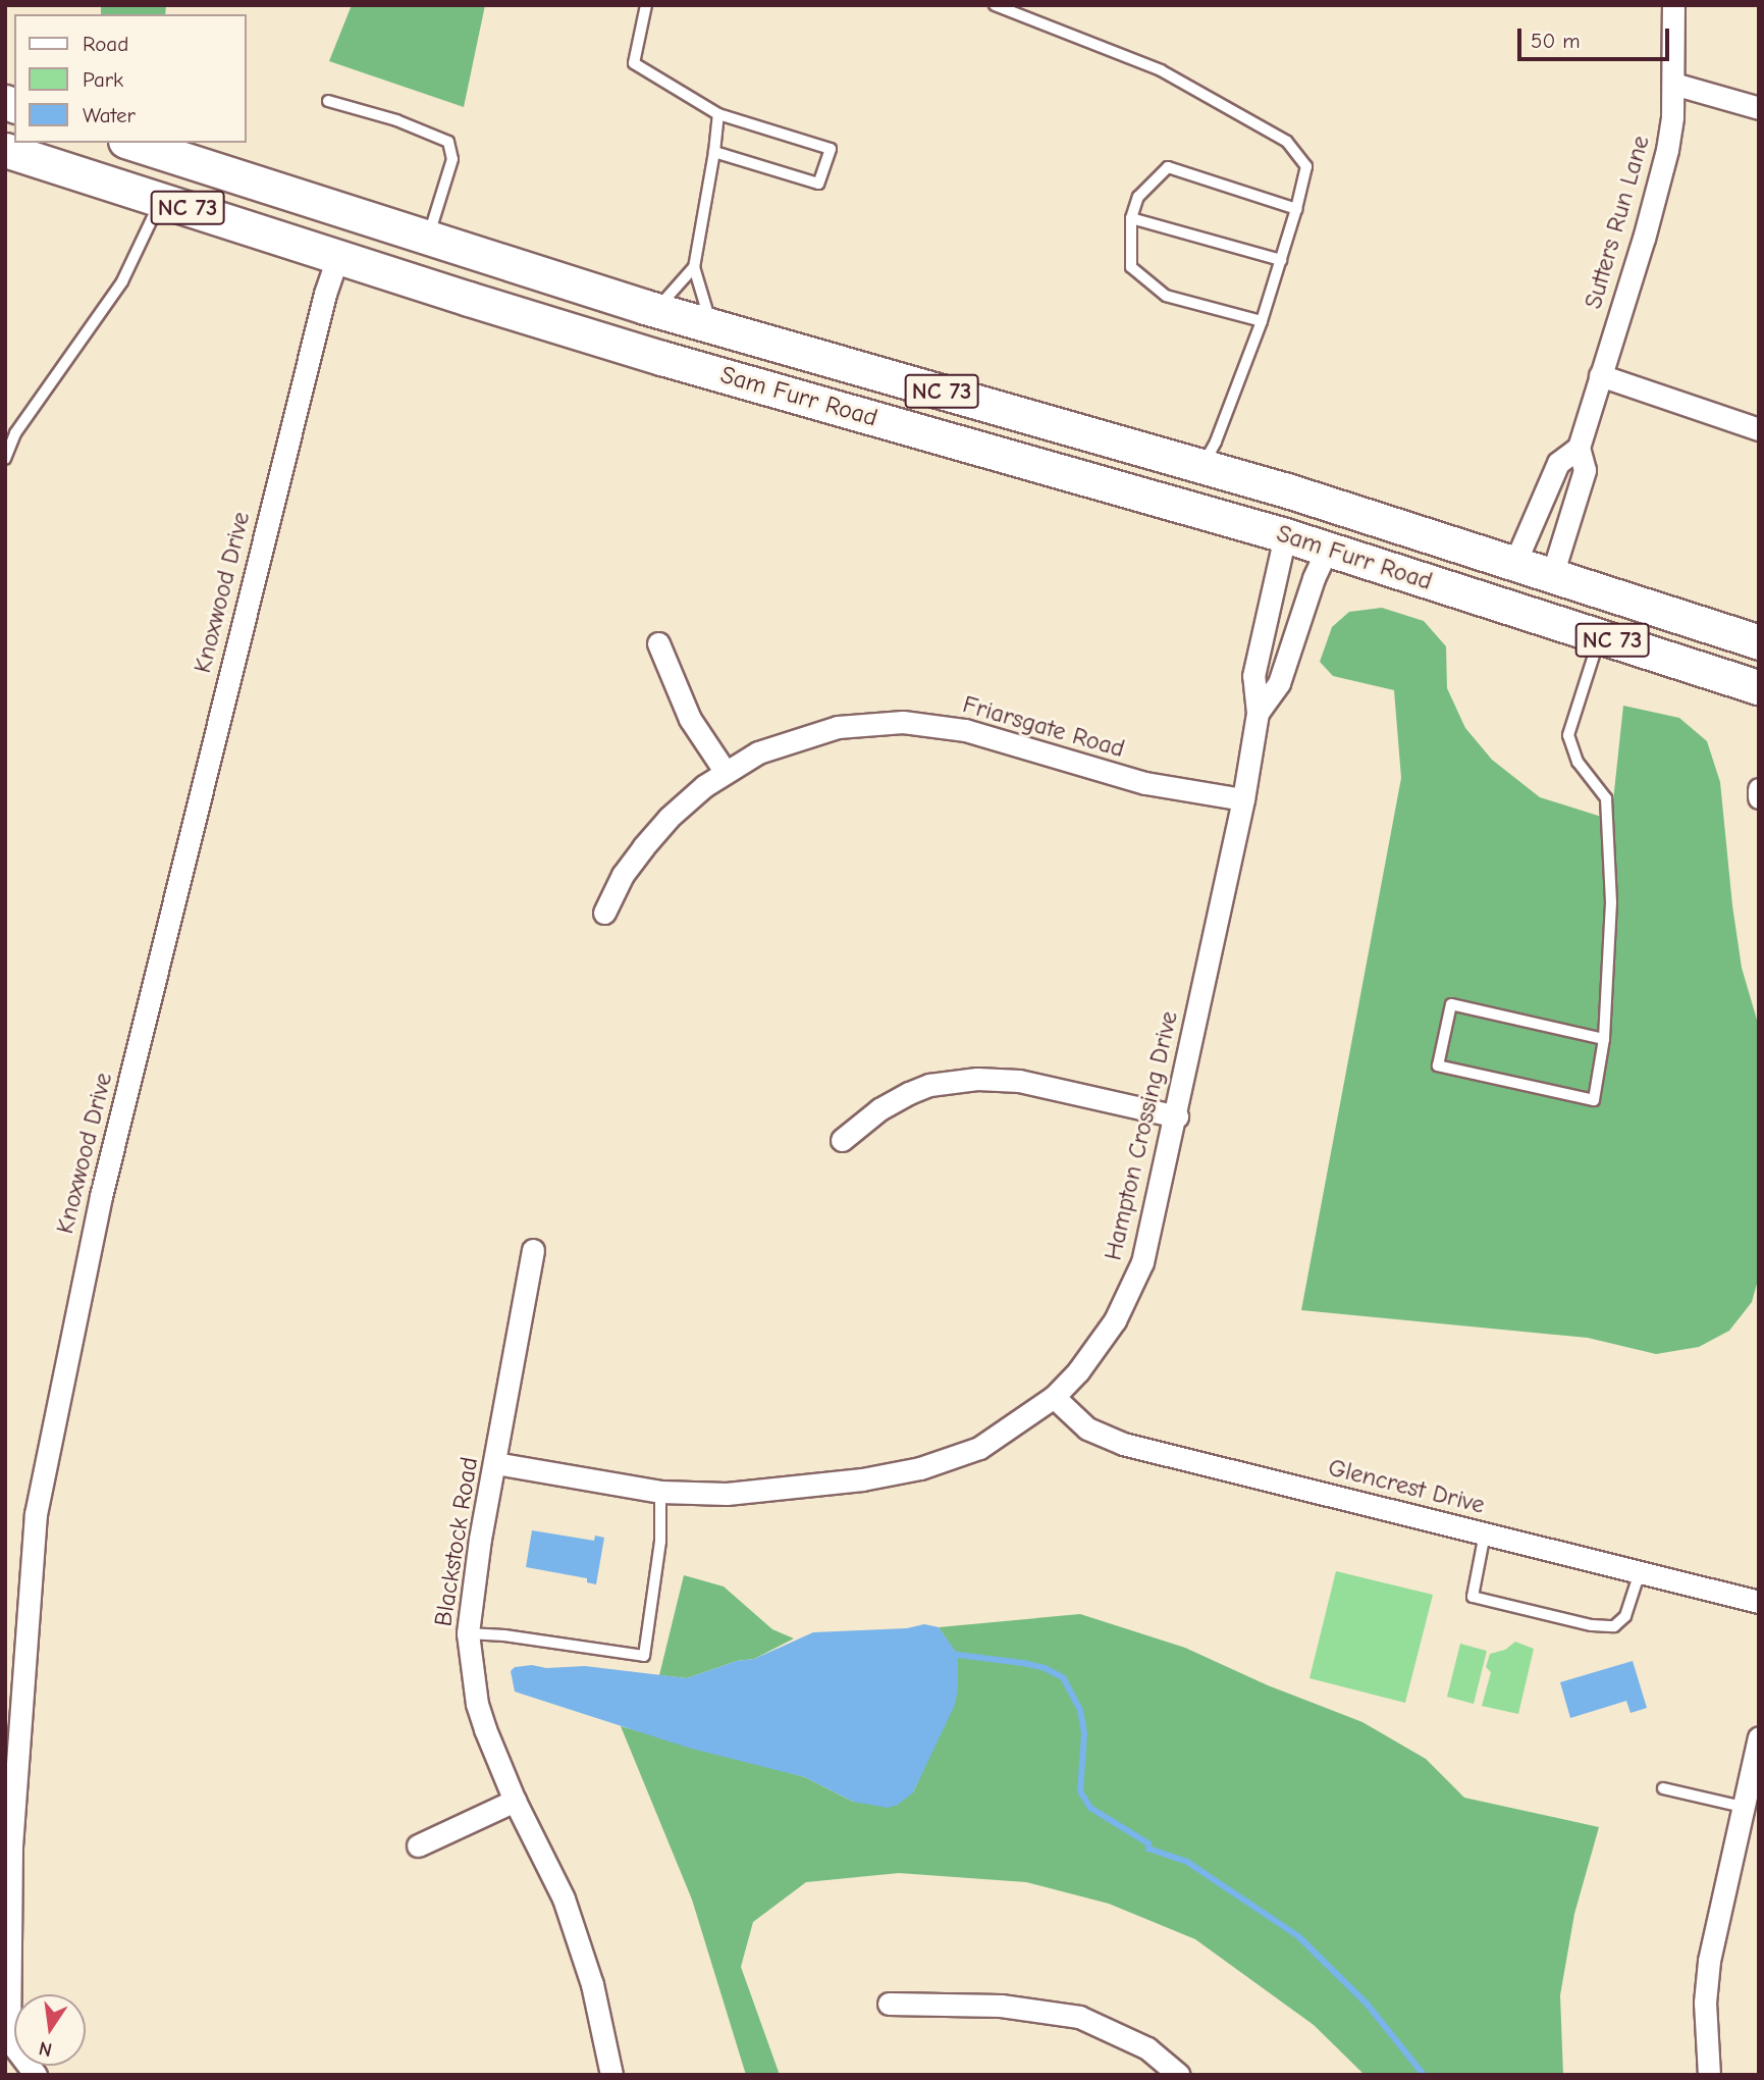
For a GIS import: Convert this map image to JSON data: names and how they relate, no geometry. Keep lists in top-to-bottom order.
{
  "streets": {
    "main road": ["NC 73", "Sam Furr Road"],
    "street": [
      "Sutters Run Lane",
      "Knoxwood Drive",
      "Friarsgate Road",
      "Hampton Crossing Drive",
      "Glencrest Drive",
      "Blackstock Road"
    ]
  },
  "crossings": [
    ["Sutters Run Lane", "Sam Furr Road"],
    ["Sam Furr Road", "Knoxwood Drive"],
    ["Sam Furr Road", "Hampton Crossing Drive"],
    ["Friarsgate Road", "Hampton Crossing Drive"],
    ["Hampton Crossing Drive", "Glencrest Drive"],
    ["Hampton Crossing Drive", "Blackstock Road"]
  ],
  "legend": ["Road", "Park", "Water"],
  "scale_bar": "50 m",
  "north": "bottom"
}
